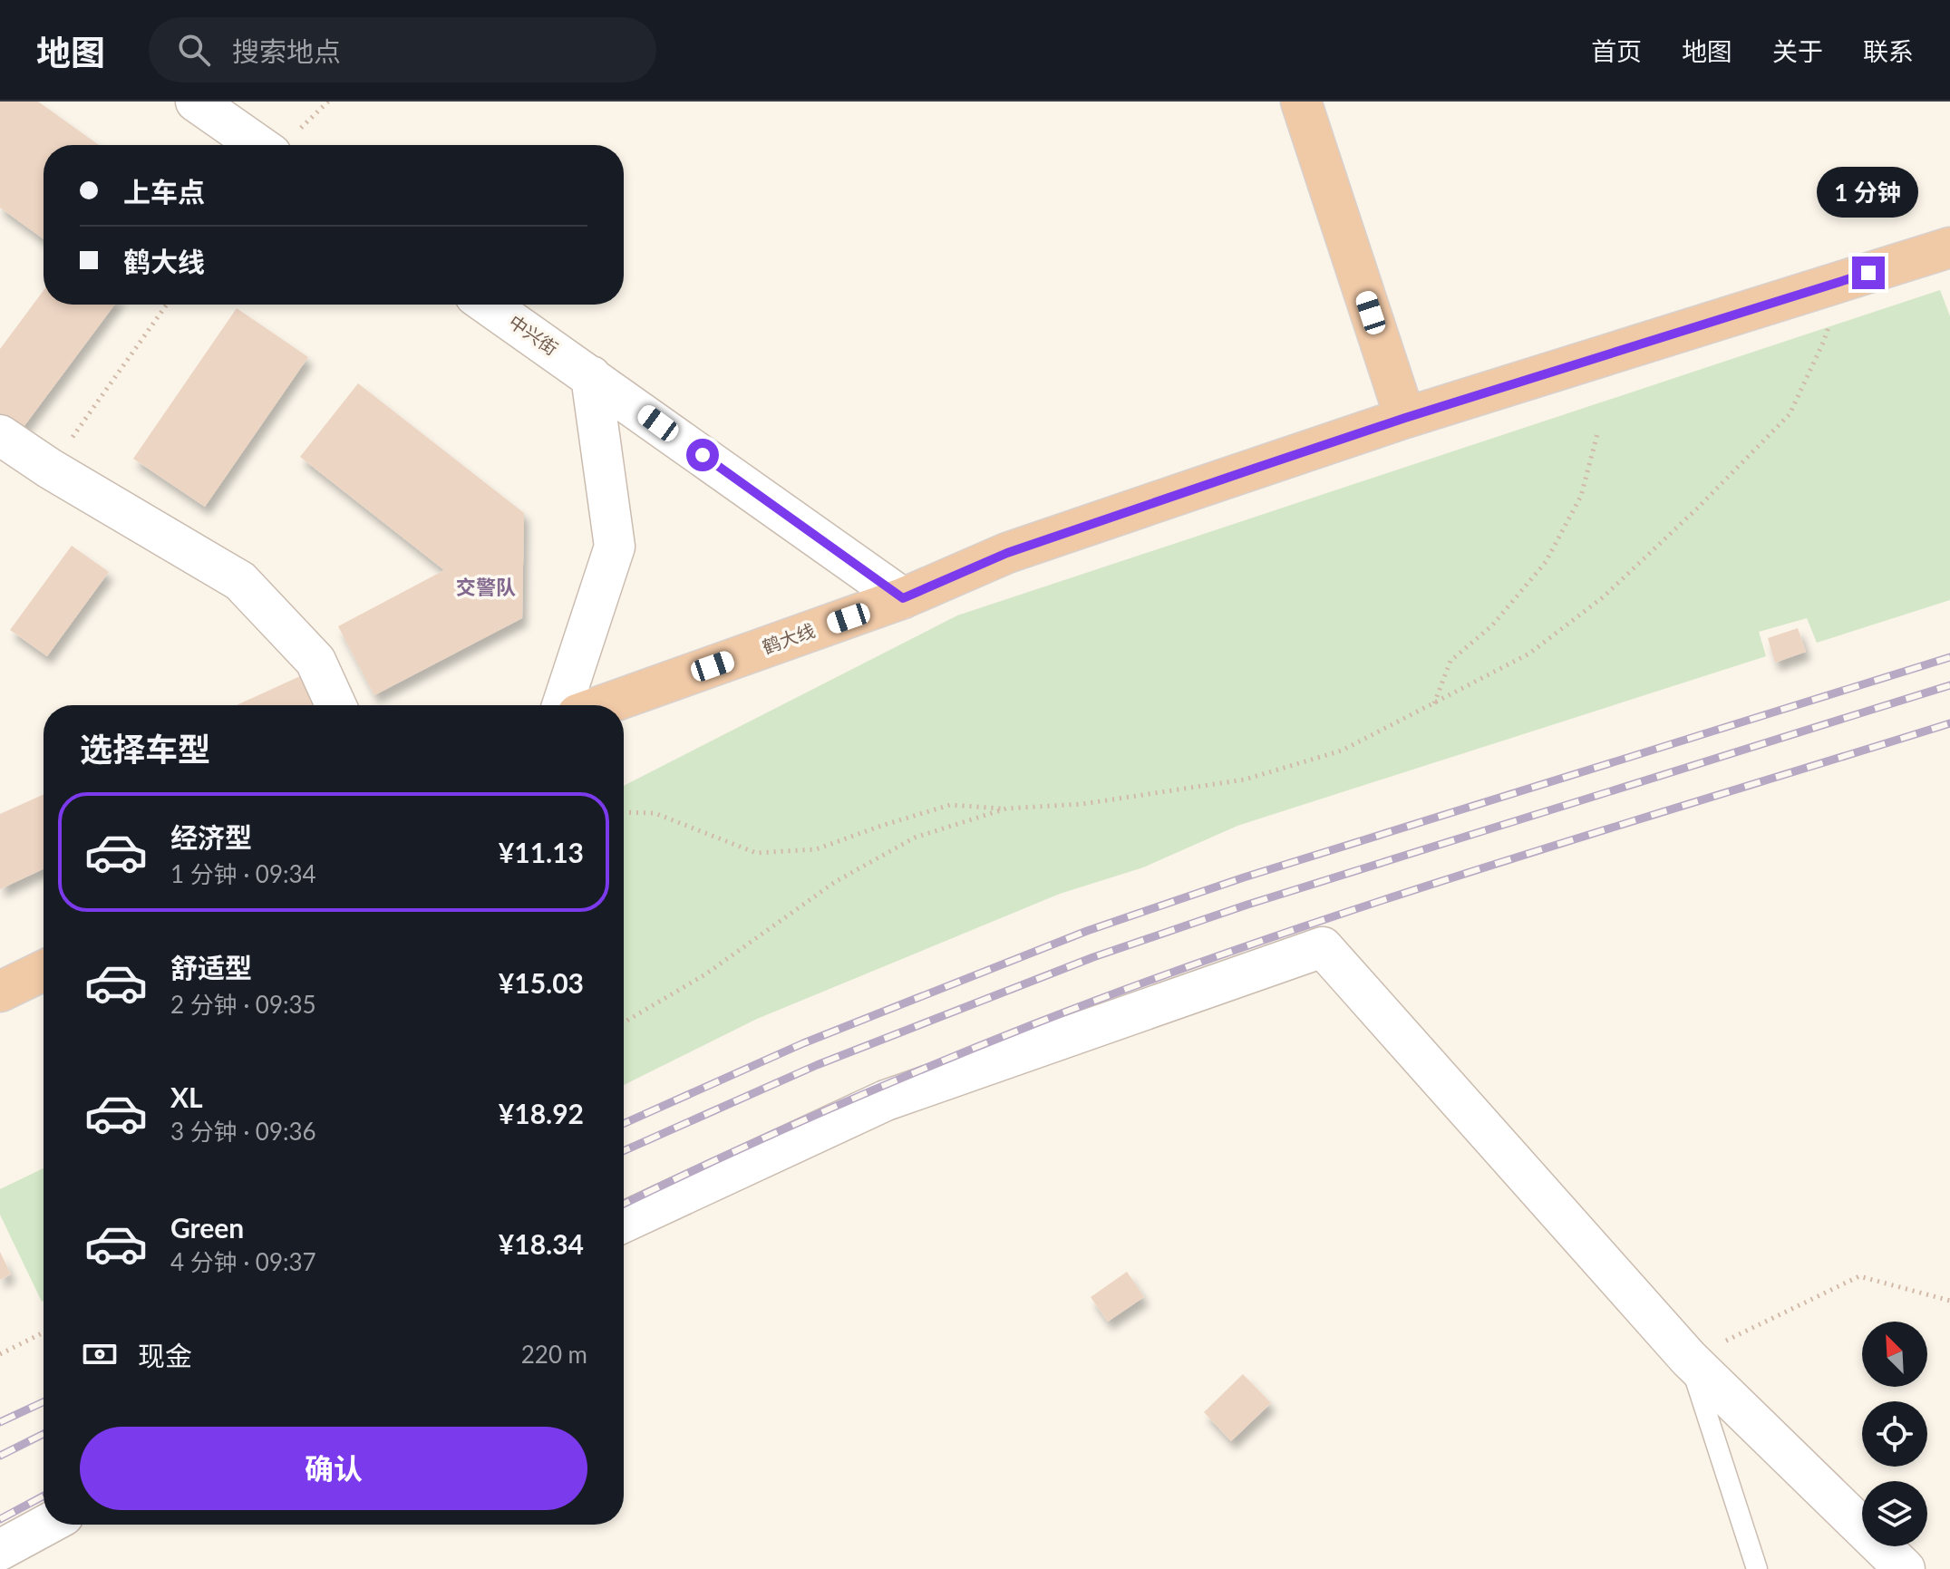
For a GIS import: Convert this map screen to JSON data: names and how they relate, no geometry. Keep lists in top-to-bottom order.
{
  "streets": {
    "highway": ["鹤大线"],
    "street": ["中兴街"]
  },
  "crossings": [
    ["中兴街", "鹤大线"]
  ],
  "districts": ["交警队"],
  "north": "top left",
  "page": {
    "header": "地图",
    "search": "搜索地点",
    "nav": [
      "首页",
      "地图",
      "关于",
      "联系"
    ],
    "banner": ["上车点", "鹤大线"],
    "bubble": "1 分钟",
    "heading": "选择车型",
    "list": [
      {
        "name": "经济型",
        "note": "1 分钟 · 09:34",
        "value": "¥11.13"
      },
      {
        "name": "舒适型",
        "note": "2 分钟 · 09:35",
        "value": "¥15.03"
      },
      {
        "name": "XL",
        "note": "3 分钟 · 09:36",
        "value": "¥18.92"
      },
      {
        "name": "Green",
        "note": "4 分钟 · 09:37",
        "value": "¥18.34"
      }
    ],
    "pay": ["现金", "220 m"],
    "buttons": "确认"
  }
}
